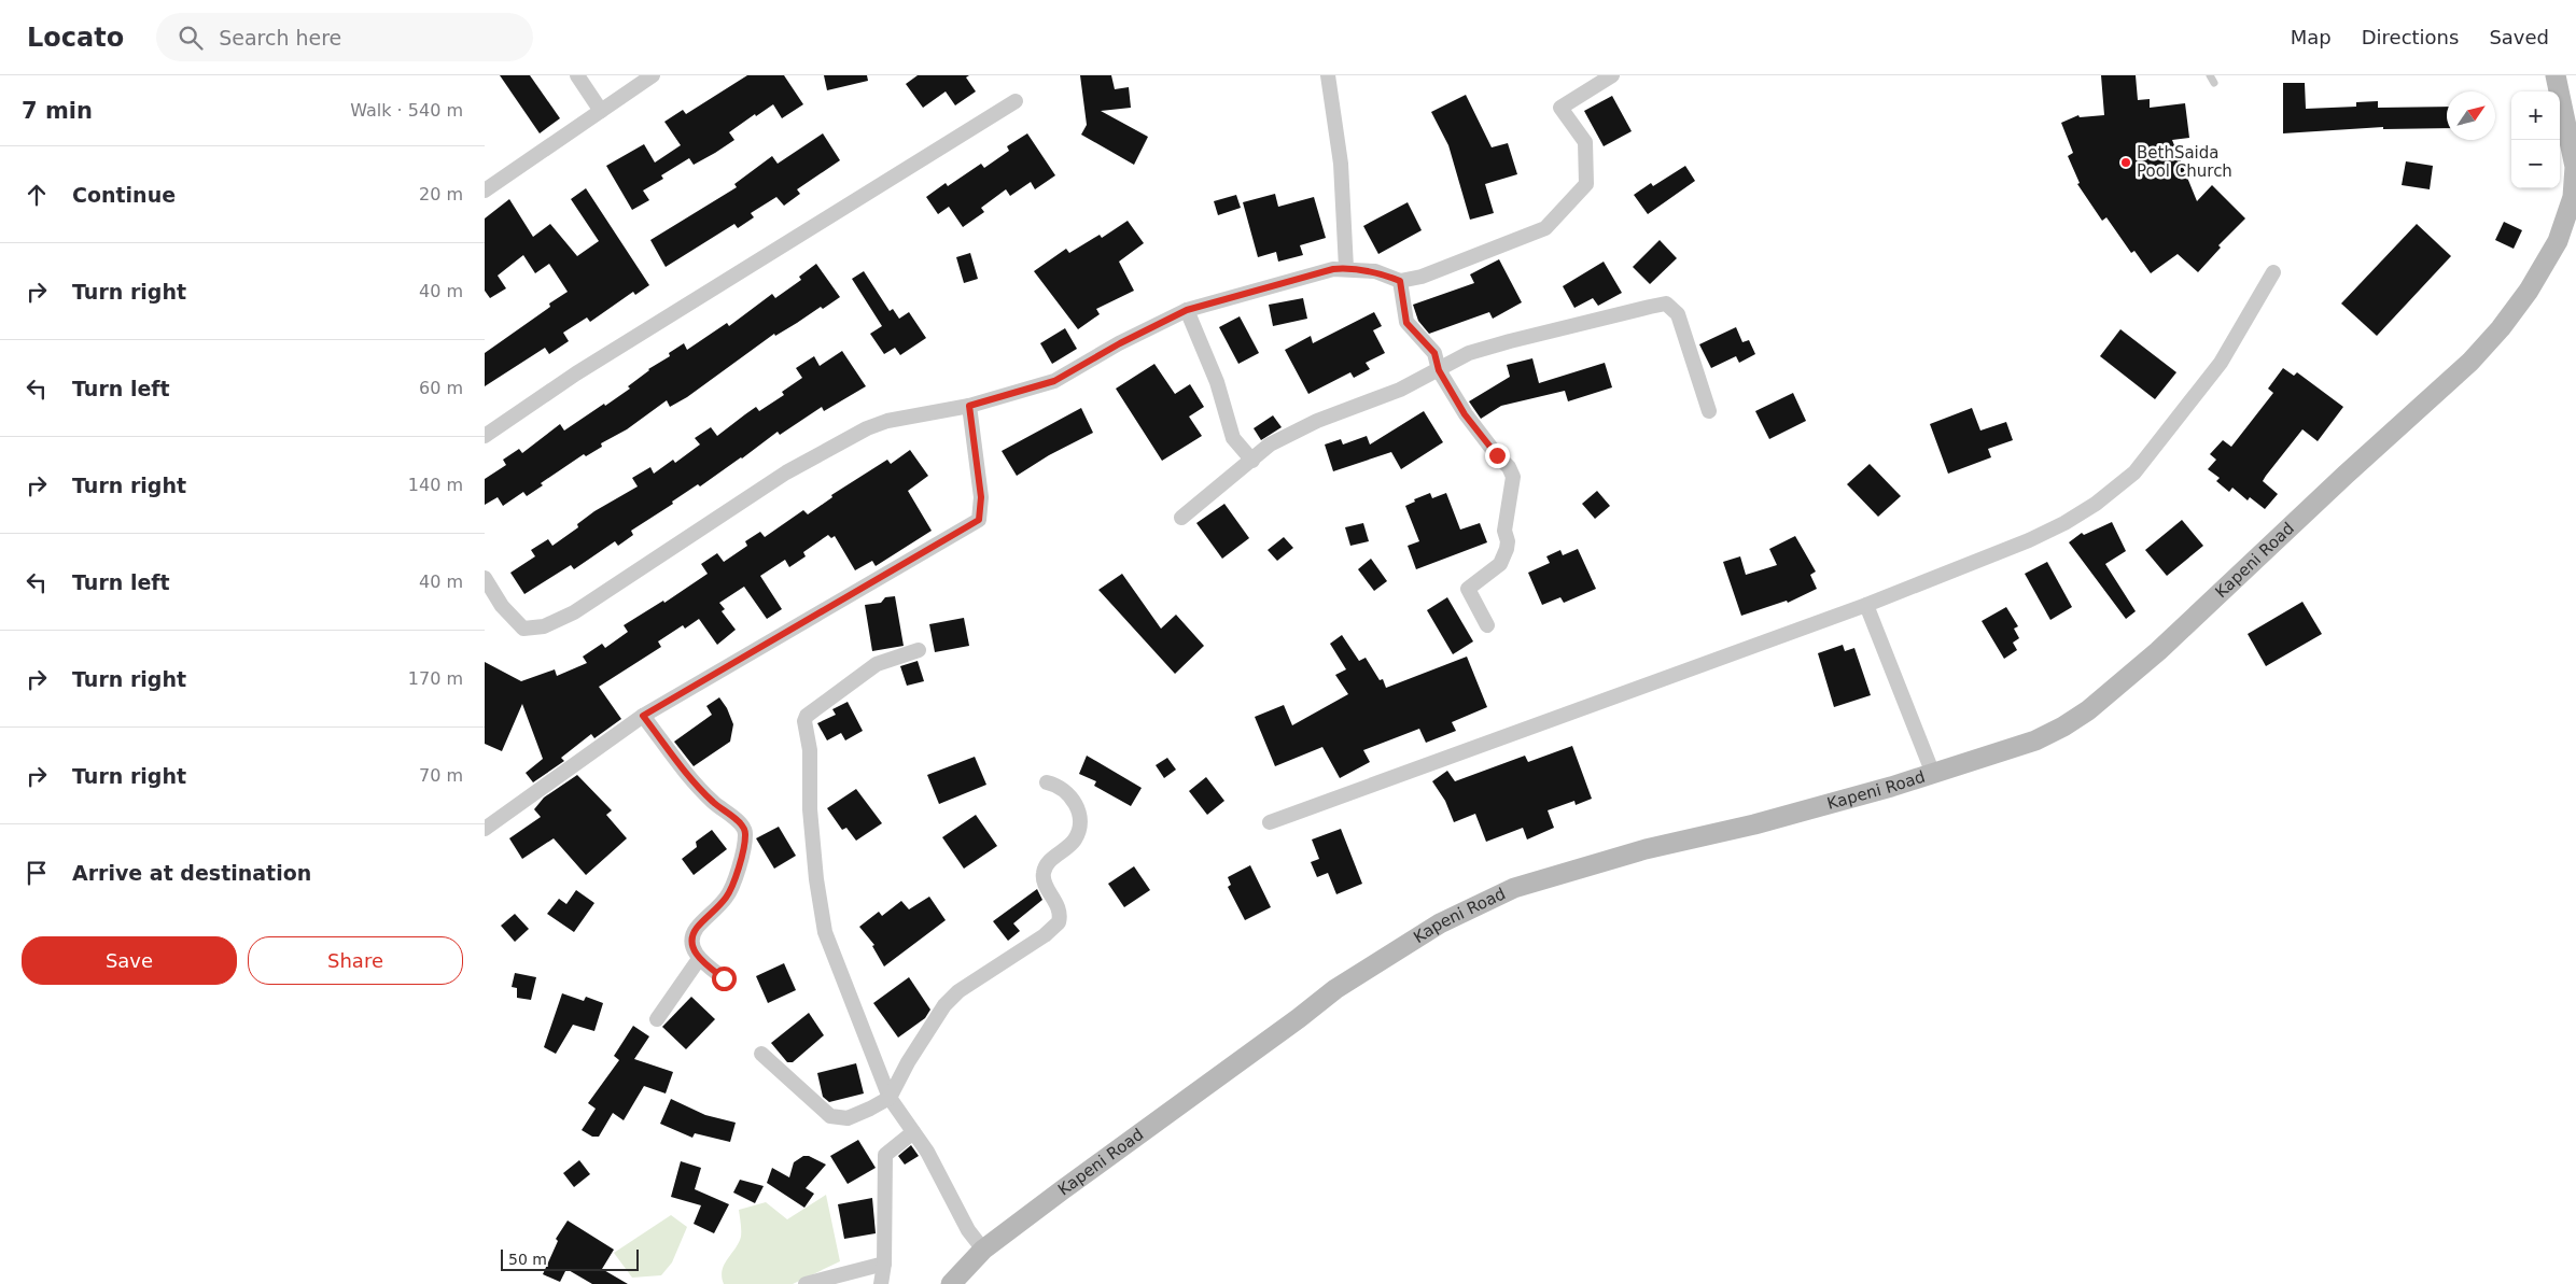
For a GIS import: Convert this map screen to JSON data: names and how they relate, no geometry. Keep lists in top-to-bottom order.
{
  "streets": {
    "main road": ["Kapeni Road"]
  },
  "places": ["BethSaida Pool Church"],
  "scale_bar": "50 m",
  "north": "top right",
  "page": {
    "header": "Locato",
    "search": "Search here",
    "nav": ["Map", "Directions", "Saved"],
    "heading": ["7 min", "Walk · 540 m"],
    "map_buttons": ["+", "−"],
    "list": [
      ["Continue", "20 m"],
      ["Turn right", "40 m"],
      ["Turn left", "60 m"],
      ["Turn right", "140 m"],
      ["Turn left", "40 m"],
      ["Turn right", "170 m"],
      ["Turn right", "70 m"],
      "Arrive at destination"
    ],
    "buttons": ["Save", "Share"],
    "scale": "50 m"
  }
}
